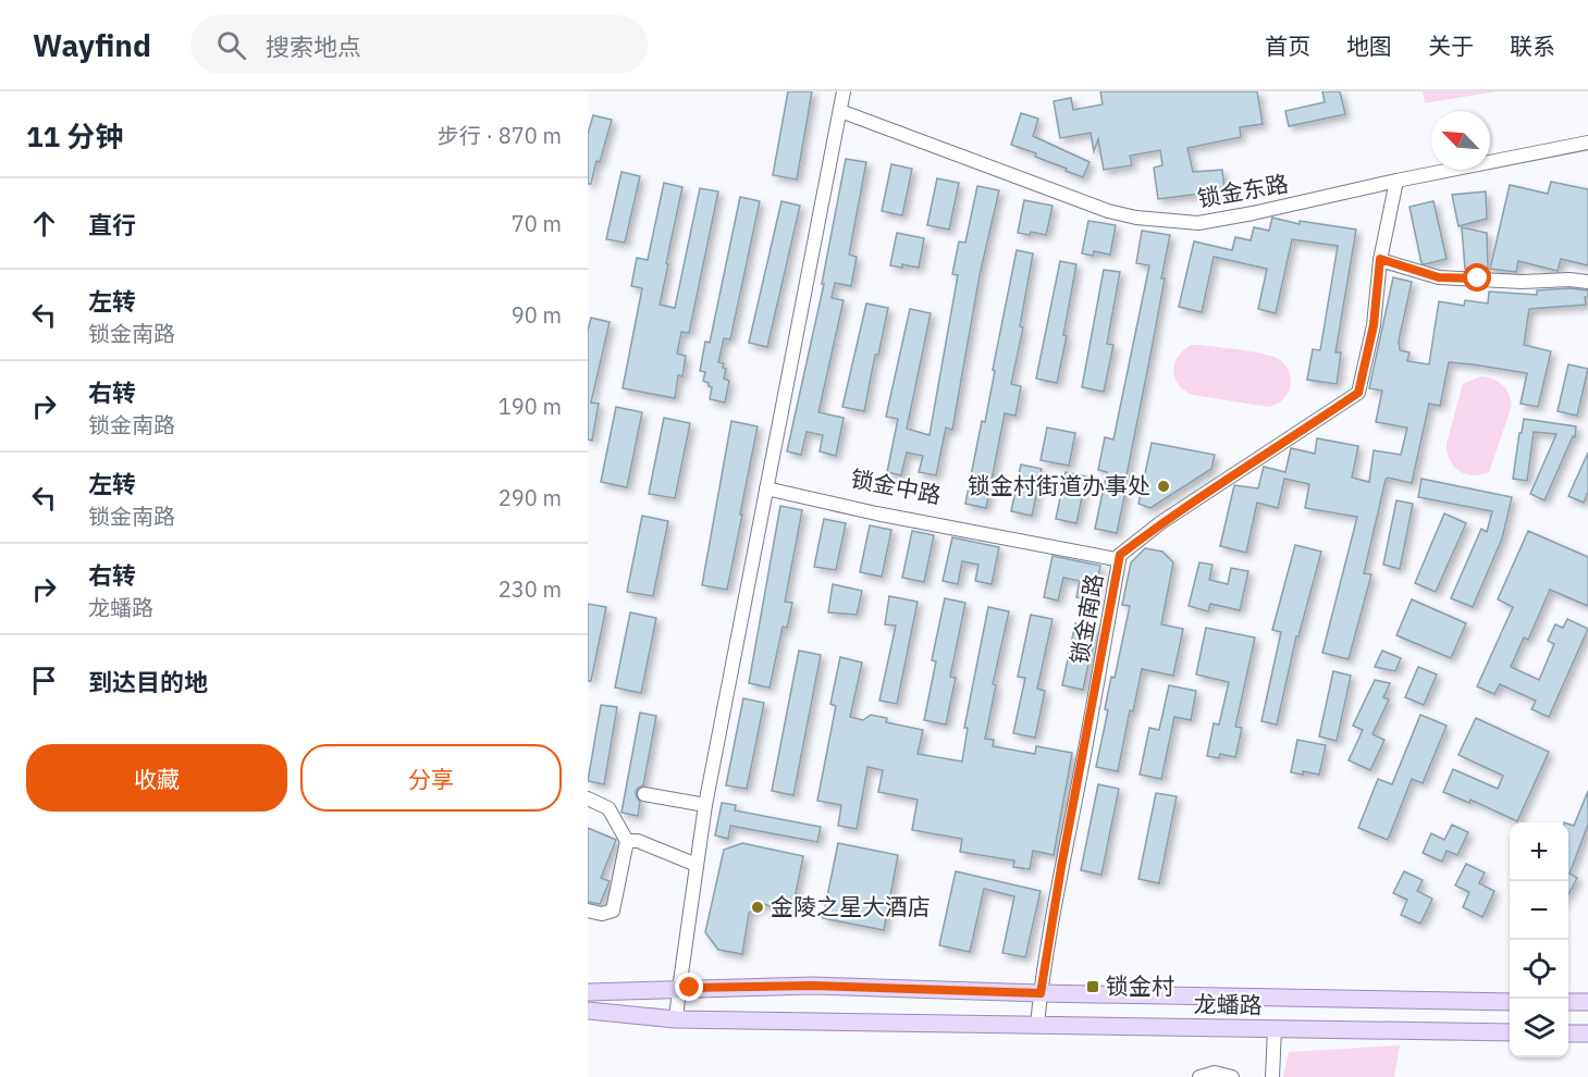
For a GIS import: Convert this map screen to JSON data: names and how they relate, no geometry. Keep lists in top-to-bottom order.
{
  "streets": {
    "main road": ["龙蟠路"],
    "street": ["锁金东路", "锁金中路", "锁金南路"]
  },
  "crossings": [
    ["锁金东路", "锁金南路"],
    ["锁金中路", "锁金南路"],
    ["锁金南路", "龙蟠路"]
  ],
  "places": {
    "other": ["锁金村街道办事处", "金陵之星大酒店"],
    "transit": ["锁金村"]
  },
  "north": "top left",
  "page": {
    "header": "Wayfind",
    "search": "搜索地点",
    "nav": [
      "首页",
      "地图",
      "关于",
      "联系"
    ],
    "heading": ["11 分钟", "步行 · 870 m"],
    "list": [
      ["直行", "70 m"],
      ["左转", "锁金南路", "90 m"],
      ["右转", "锁金南路", "190 m"],
      ["左转", "锁金南路", "290 m"],
      ["右转", "龙蟠路", "230 m"],
      "到达目的地"
    ],
    "buttons": ["收藏", "分享"],
    "map_buttons": ["+", "−"]
  }
}
